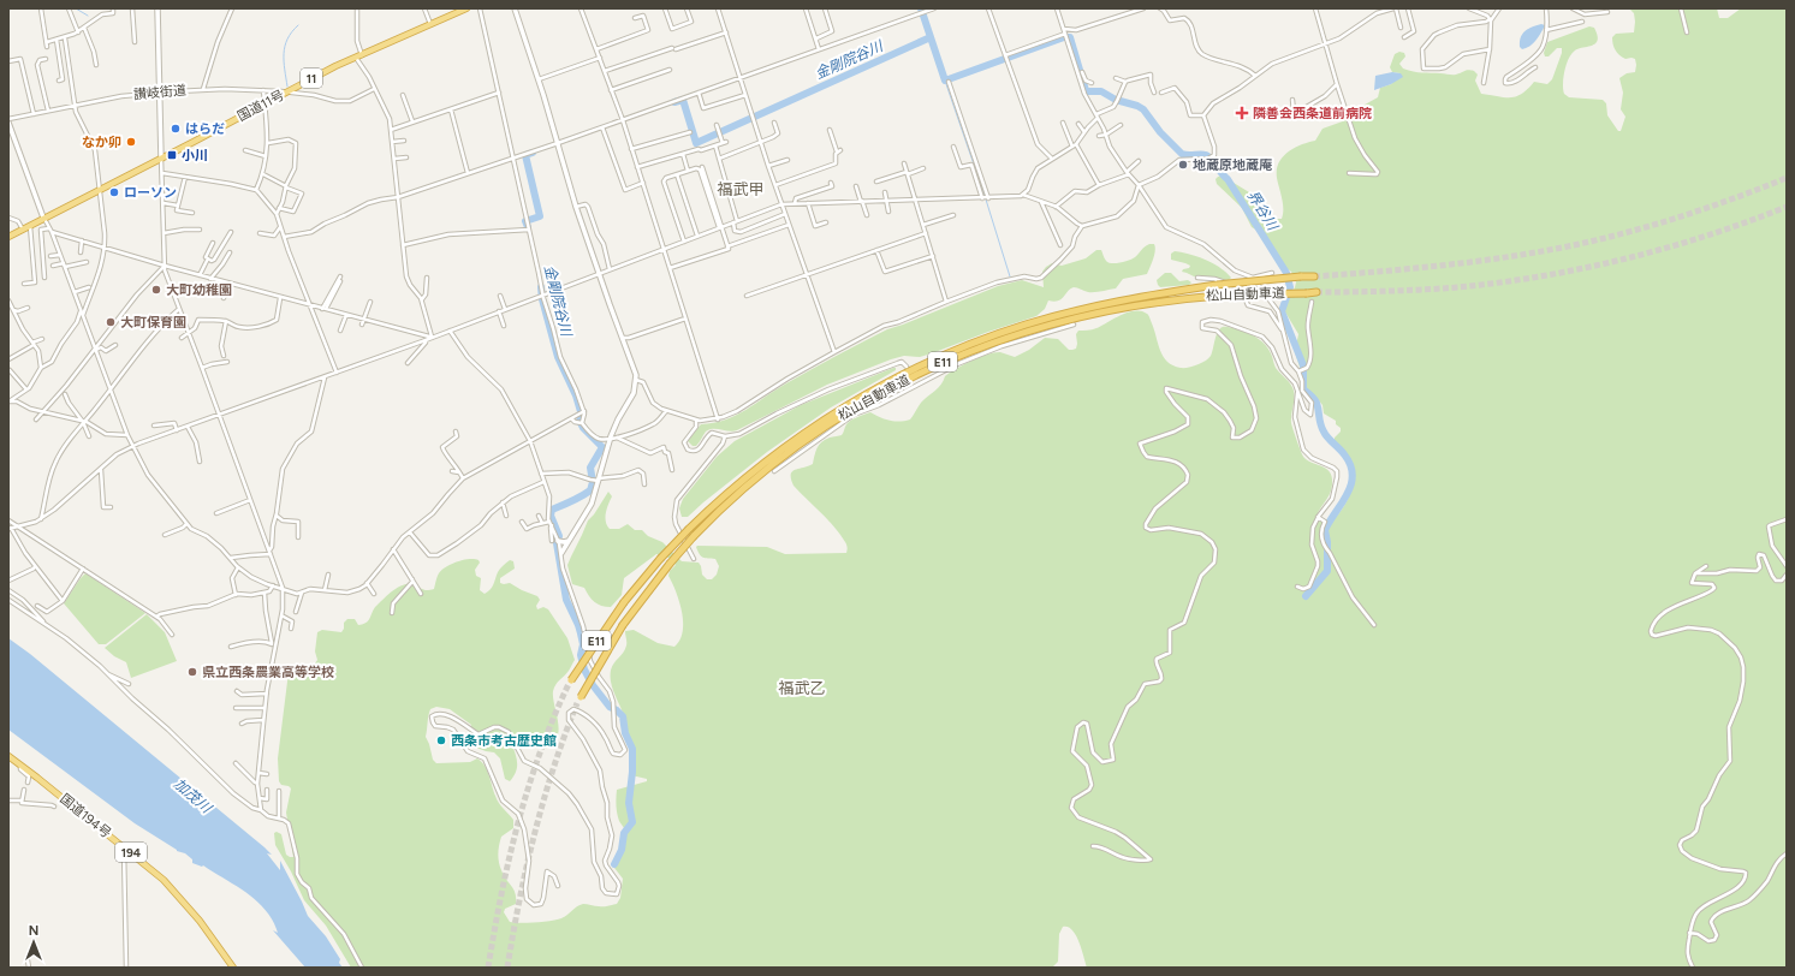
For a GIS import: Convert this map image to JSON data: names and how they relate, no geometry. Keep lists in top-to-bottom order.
{
  "streets": {
    "highway": [
      "11",
      "国道11号",
      "松山自動車道",
      "E11",
      "国道194号",
      "194"
    ],
    "street": ["讃岐街道"]
  },
  "crossings": [
    ["讃岐街道", "国道11号"]
  ],
  "districts": ["福武甲", "福武乙"],
  "water": ["金剛院谷川", "界谷川", "加茂川"],
  "places": {
    "health": ["隣善会西条道前病院"],
    "other": [
      "はらだ",
      "なか卯",
      "地蔵原地蔵庵",
      "ローソン",
      "大町幼稚園",
      "大町保育園",
      "県立西条農業高等学校",
      "西条市考古歴史館"
    ],
    "transit": ["小川"]
  },
  "north": "top"
}
